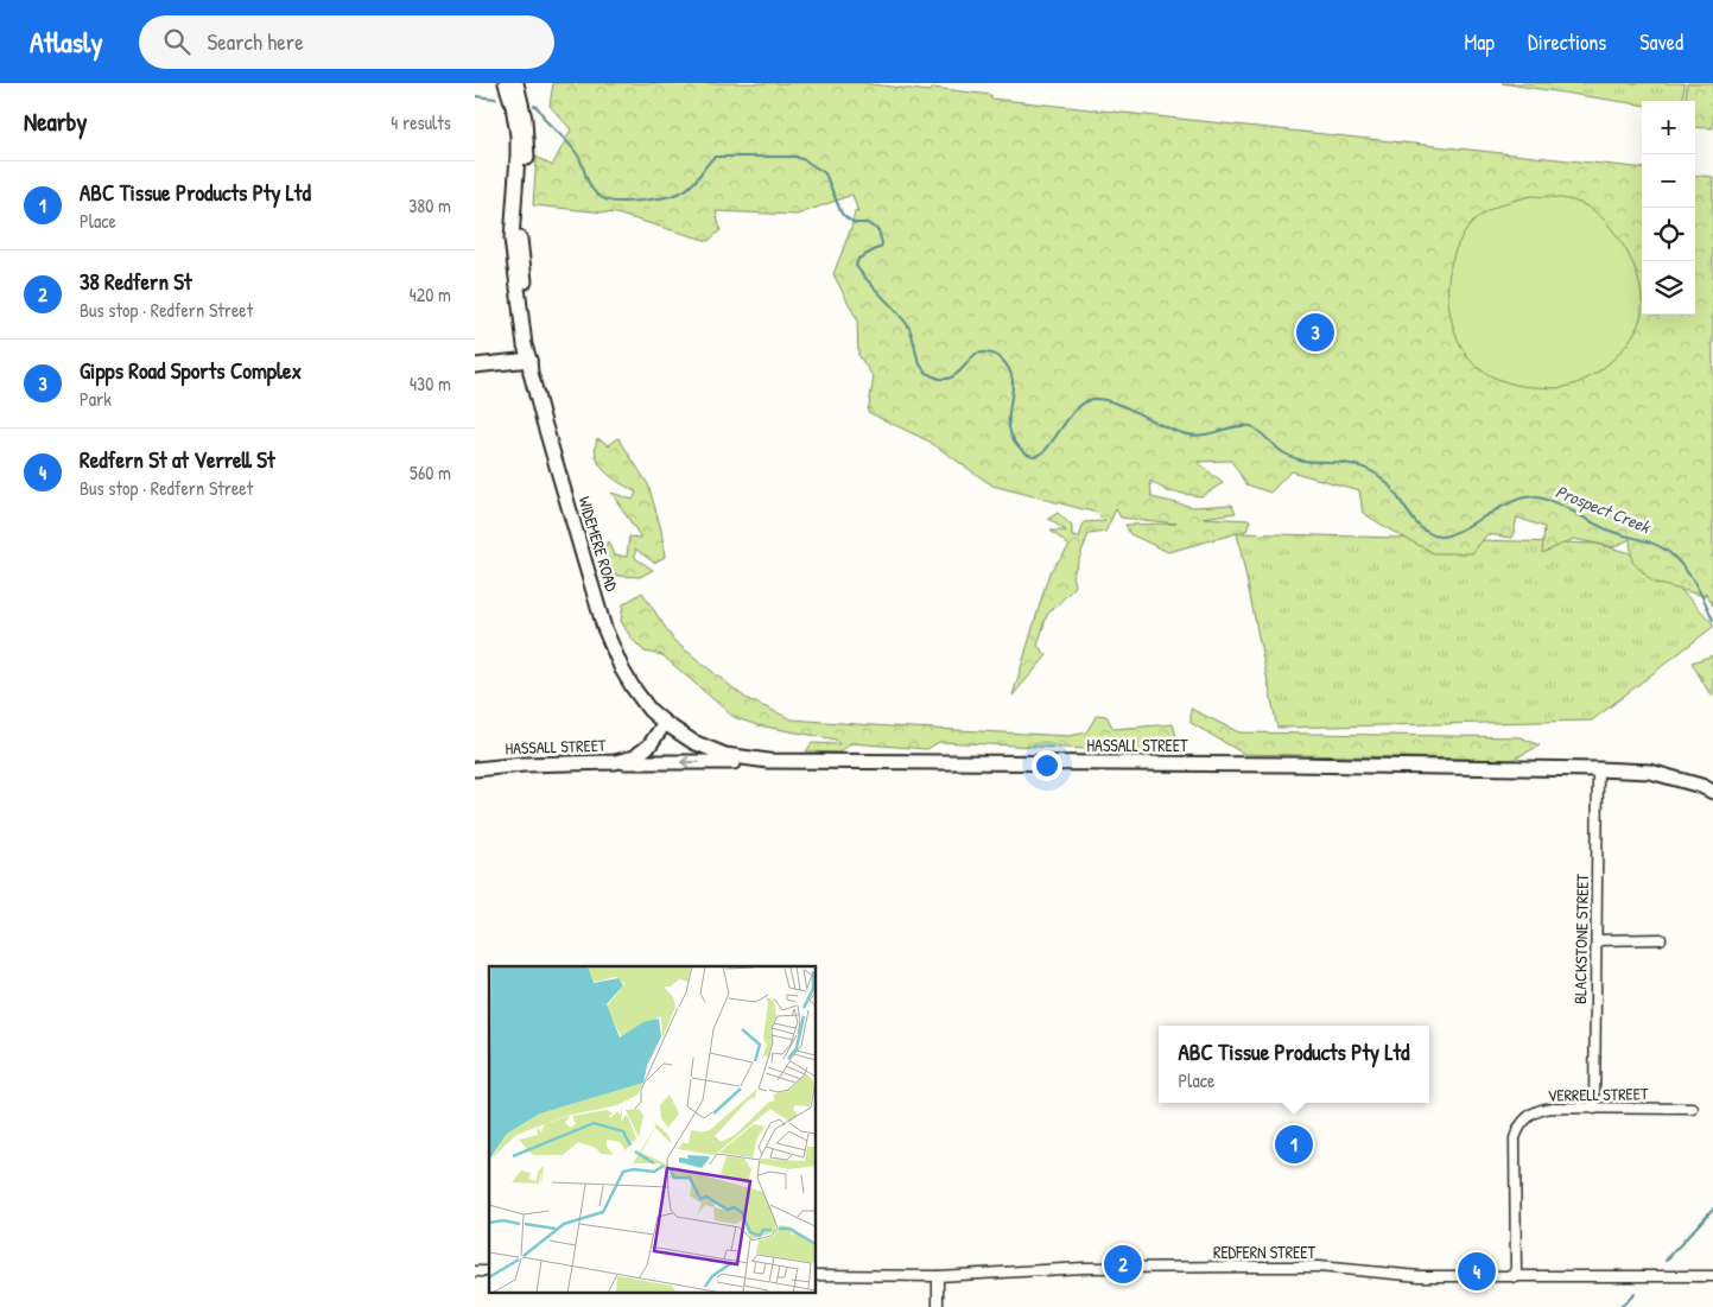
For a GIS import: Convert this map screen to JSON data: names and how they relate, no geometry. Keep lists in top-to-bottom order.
{
  "streets": {
    "main road": ["WIDEMERE ROAD", "HASSALL STREET"],
    "street": ["BLACKSTONE STREET", "VERRELL STREET", "REDFERN STREET"]
  },
  "crossings": [
    ["WIDEMERE ROAD", "HASSALL STREET"],
    ["HASSALL STREET", "BLACKSTONE STREET"],
    ["BLACKSTONE STREET", "VERRELL STREET"],
    ["VERRELL STREET", "REDFERN STREET"]
  ],
  "water": ["Prospect Creek"],
  "page": {
    "header": "Atlasly",
    "search": "Search here",
    "nav": ["Map", "Directions", "Saved"],
    "heading": ["Nearby", "4 results"],
    "map_buttons": ["+", "−"],
    "list": [
      {
        "mark": "1",
        "name": "ABC Tissue Products Pty Ltd",
        "note": "Place",
        "value": "380 m"
      },
      {
        "mark": "2",
        "name": "38 Redfern St",
        "note": "Bus stop · Redfern Street",
        "value": "420 m"
      },
      {
        "mark": "3",
        "name": "Gipps Road Sports Complex",
        "note": "Park",
        "value": "430 m"
      },
      {
        "mark": "4",
        "name": "Redfern St at Verrell St",
        "note": "Bus stop · Redfern Street",
        "value": "560 m"
      }
    ],
    "pins": [
      "3",
      "1",
      "2",
      "4"
    ],
    "popup": ["ABC Tissue Products Pty Ltd", "Place"]
  }
}
